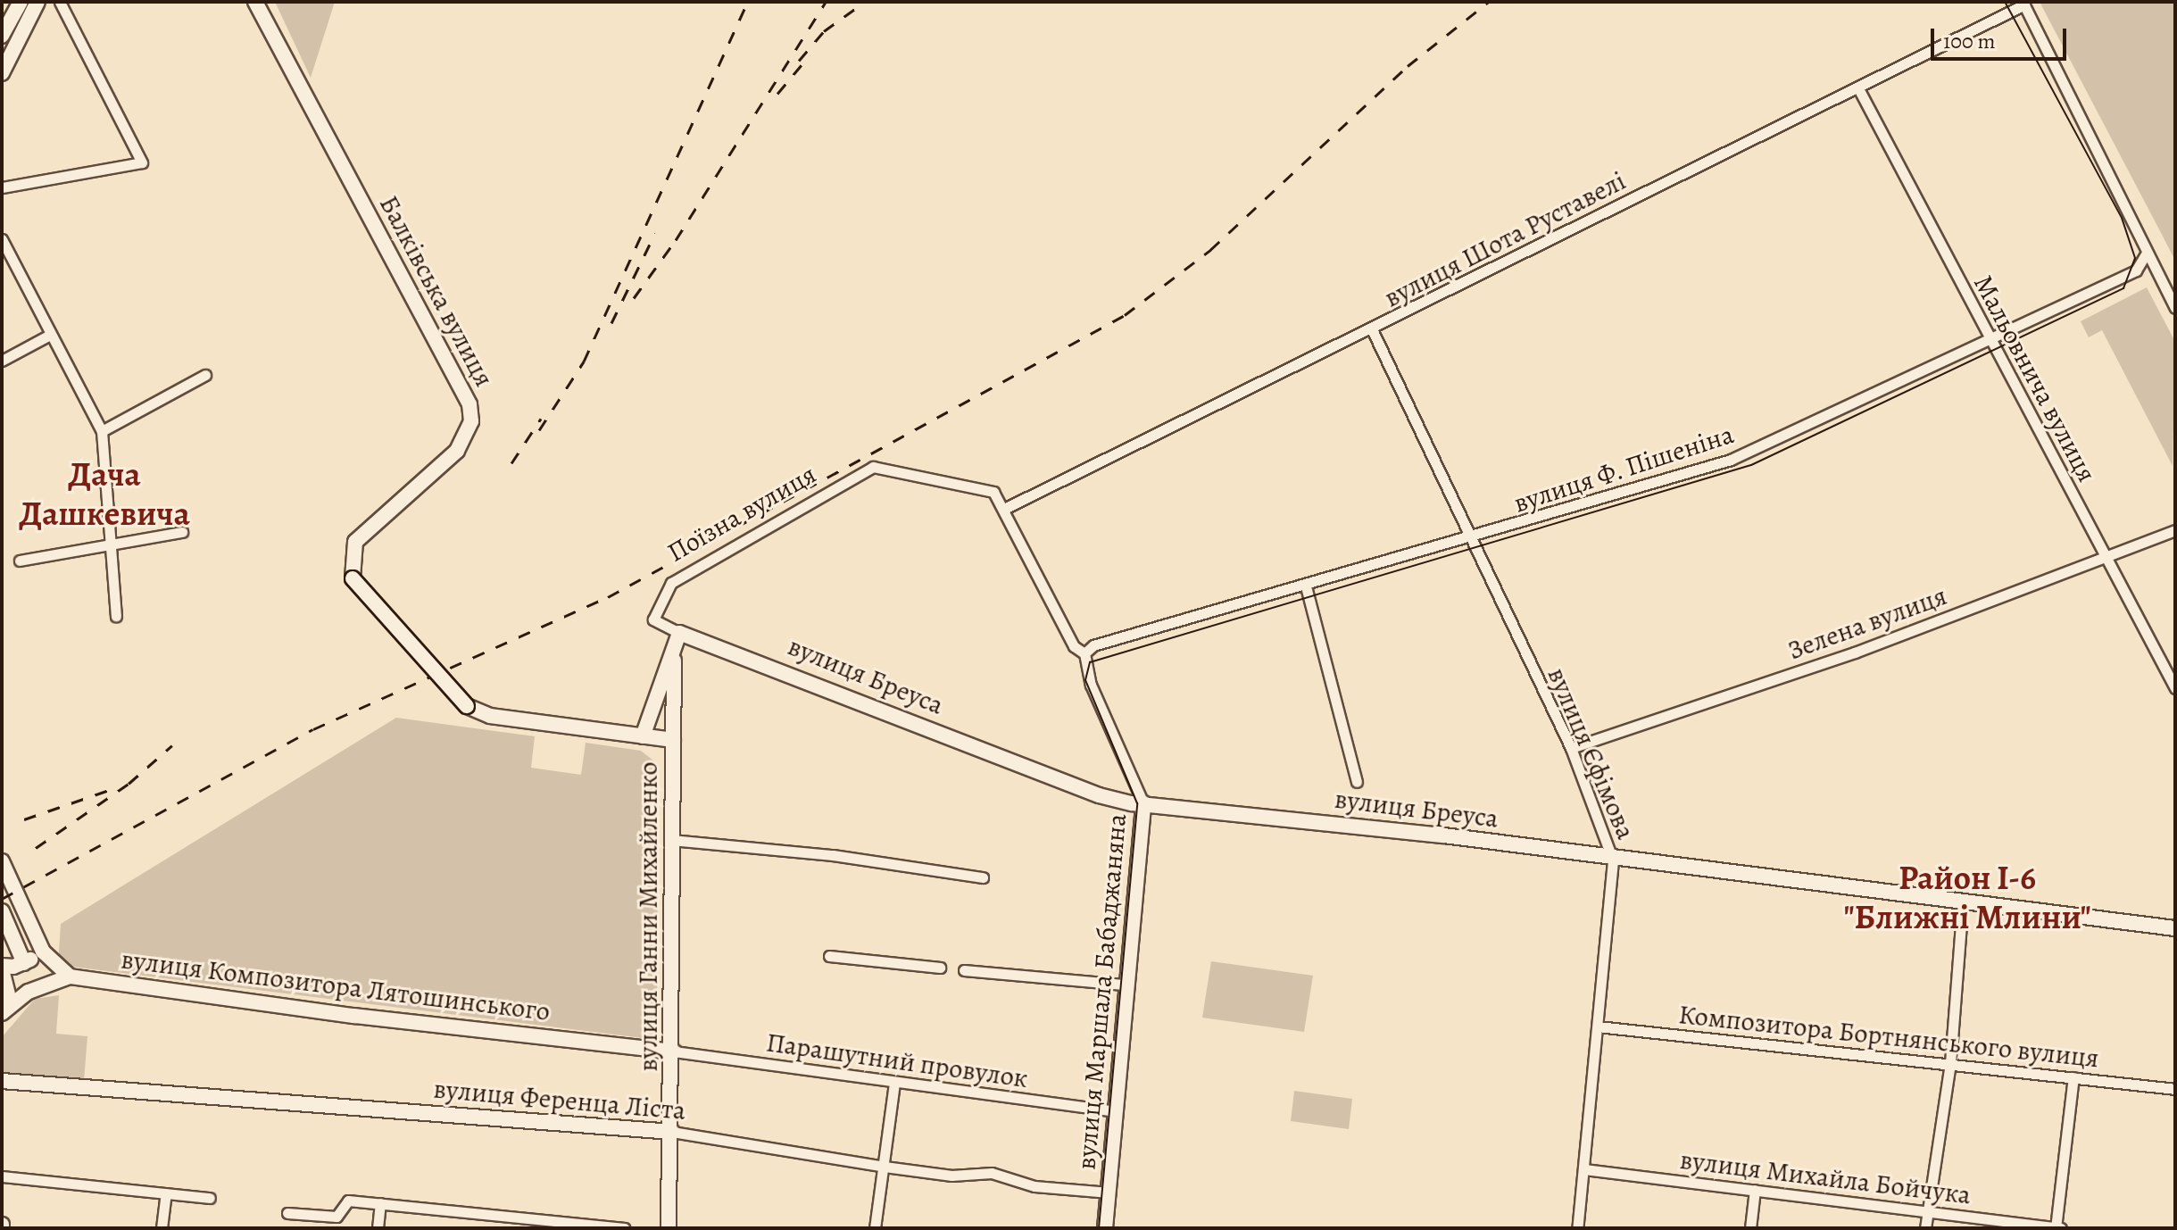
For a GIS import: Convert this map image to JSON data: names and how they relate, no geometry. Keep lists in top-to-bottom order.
{
  "streets": {
    "street": [
      "вулиця Шота Руставелі",
      "Балківська вулиця",
      "Мальовнича вулиця",
      "вулиця Ф. Пішеніна",
      "Поїзна вулиця",
      "Зелена вулиця",
      "вулиця Бреуса",
      "вулиця Єфімова",
      "вулиця Ганни Михайленко",
      "вулиця Композитора Лятошинського",
      "вулиця Маршала Бабаджаняна",
      "Композитора Бортнянського вулиця",
      "Парашутний провулок",
      "вулиця Ференца Ліста",
      "вулиця Михайла Бойчука"
    ]
  },
  "crossings": [
    ["вулиця Шота Руставелі", "Мальовнича вулиця"],
    ["вулиця Шота Руставелі", "вулиця Єфімова"],
    ["вулиця Шота Руставелі", "вулиця Маршала Бабаджаняна"],
    ["Балківська вулиця", "вулиця Ганни Михайленко"],
    ["Мальовнича вулиця", "вулиця Ф. Пішеніна"],
    ["Мальовнича вулиця", "Зелена вулиця"],
    ["вулиця Ф. Пішеніна", "вулиця Єфімова"],
    ["вулиця Ф. Пішеніна", "вулиця Маршала Бабаджаняна"],
    ["Поїзна вулиця", "вулиця Бреуса"],
    ["Поїзна вулиця", "вулиця Ганни Михайленко"],
    ["Поїзна вулиця", "вулиця Маршала Бабаджаняна"],
    ["Зелена вулиця", "вулиця Єфімова"],
    ["вулиця Бреуса", "вулиця Єфімова"],
    ["вулиця Бреуса", "вулиця Ганни Михайленко"],
    ["вулиця Бреуса", "вулиця Маршала Бабаджаняна"],
    ["вулиця Єфімова", "Композитора Бортнянського вулиця"],
    ["вулиця Єфімова", "вулиця Михайла Бойчука"],
    ["вулиця Ганни Михайленко", "вулиця Композитора Лятошинського"],
    ["вулиця Ганни Михайленко", "Парашутний провулок"],
    ["вулиця Ганни Михайленко", "вулиця Ференца Ліста"],
    ["вулиця Композитора Лятошинського", "Парашутний провулок"],
    ["вулиця Маршала Бабаджаняна", "Парашутний провулок"],
    ["вулиця Маршала Бабаджаняна", "вулиця Ференца Ліста"]
  ],
  "districts": ["Дача Дашкевича", "Район І-6 \"Ближні Млини\""],
  "scale_bar": "100 m"
}
